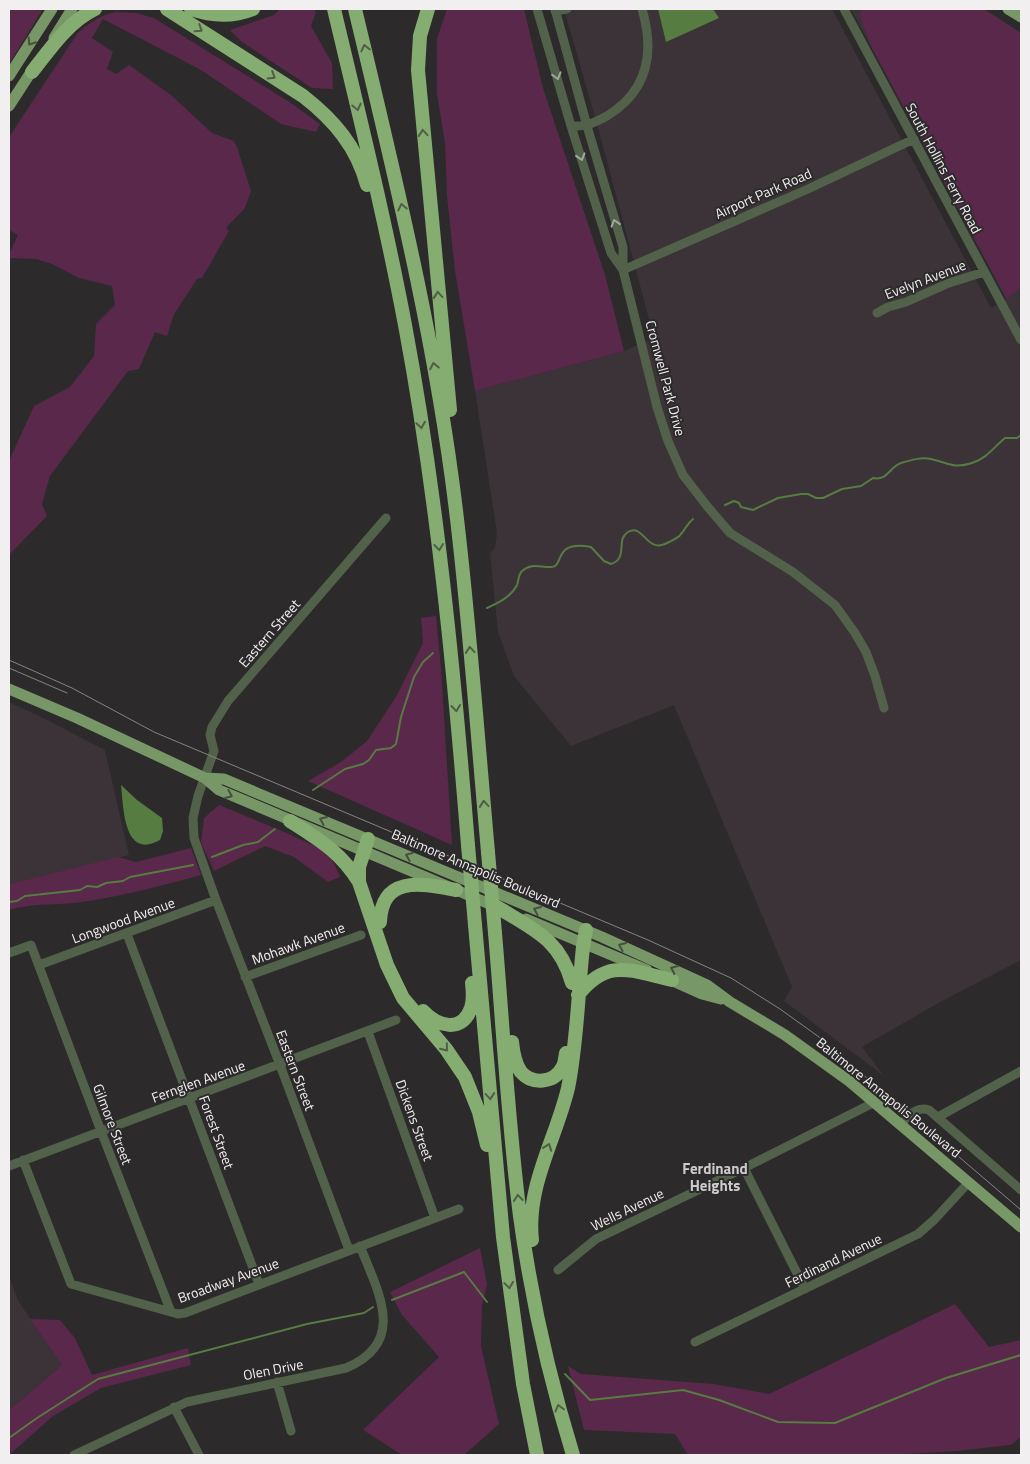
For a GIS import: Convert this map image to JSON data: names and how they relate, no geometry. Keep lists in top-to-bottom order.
{
  "streets": {
    "main road": ["Baltimore Annapolis Boulevard"],
    "street": [
      "South Hollins Ferry Road",
      "Airport Park Road",
      "Evelyn Avenue",
      "Cromwell Park Drive",
      "Eastern Street",
      "Longwood Avenue",
      "Mohawk Avenue",
      "Fernglen Avenue",
      "Dickens Street",
      "Gilmore Street",
      "Forest Street",
      "Wells Avenue",
      "Ferdinand Avenue",
      "Broadway Avenue",
      "Olen Drive"
    ]
  },
  "crossings": [
    ["South Hollins Ferry Road", "Airport Park Road"],
    ["South Hollins Ferry Road", "Evelyn Avenue"],
    ["Airport Park Road", "Cromwell Park Drive"],
    ["Eastern Street", "Baltimore Annapolis Boulevard"],
    ["Eastern Street", "Longwood Avenue"],
    ["Eastern Street", "Mohawk Avenue"],
    ["Eastern Street", "Fernglen Avenue"],
    ["Eastern Street", "Broadway Avenue"],
    ["Baltimore Annapolis Boulevard", "Wells Avenue"],
    ["Baltimore Annapolis Boulevard", "Ferdinand Avenue"],
    ["Longwood Avenue", "Gilmore Street"],
    ["Longwood Avenue", "Forest Street"],
    ["Fernglen Avenue", "Dickens Street"],
    ["Fernglen Avenue", "Gilmore Street"],
    ["Fernglen Avenue", "Forest Street"],
    ["Fernglen Avenue", "Broadway Avenue"],
    ["Dickens Street", "Broadway Avenue"],
    ["Gilmore Street", "Broadway Avenue"],
    ["Forest Street", "Broadway Avenue"],
    ["Broadway Avenue", "Olen Drive"]
  ],
  "districts": ["Ferdinand Heights"]
}
